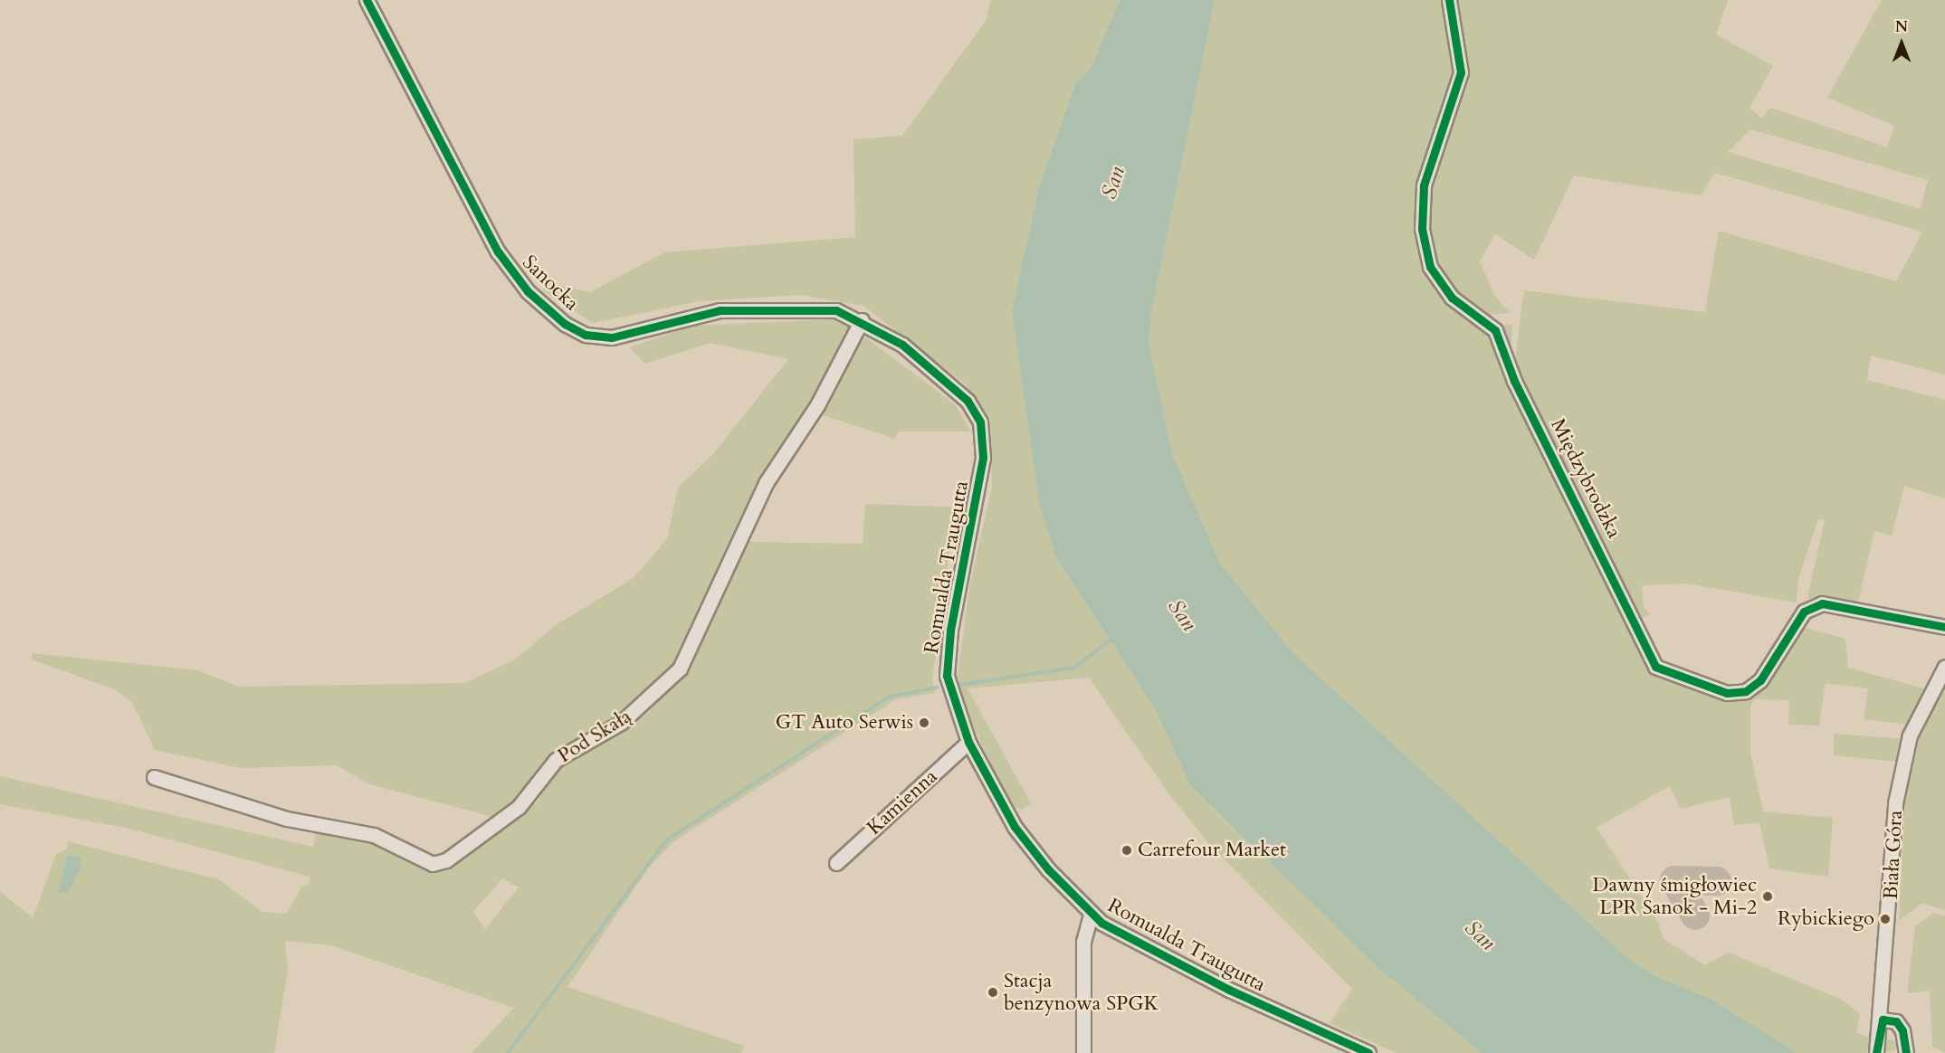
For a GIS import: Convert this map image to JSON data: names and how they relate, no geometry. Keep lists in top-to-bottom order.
{
  "streets": {
    "street": [
      "Sanocka",
      "Międzybrodzka",
      "Romualda Traugutta",
      "Pod Skałą",
      "Kamienna",
      "Biała Góra"
    ]
  },
  "crossings": [
    ["Sanocka", "Romualda Traugutta"],
    ["Sanocka", "Pod Skałą"],
    ["Romualda Traugutta", "Pod Skałą"],
    ["Romualda Traugutta", "Kamienna"]
  ],
  "water": ["San"],
  "places": [
    "GT Auto Serwis",
    "Carrefour Market",
    "Dawny śmigłowiec LPR Sanok - Mi-2",
    "Rybickiego",
    "Stacja benzynowa SPGK"
  ],
  "north": "top"
}
